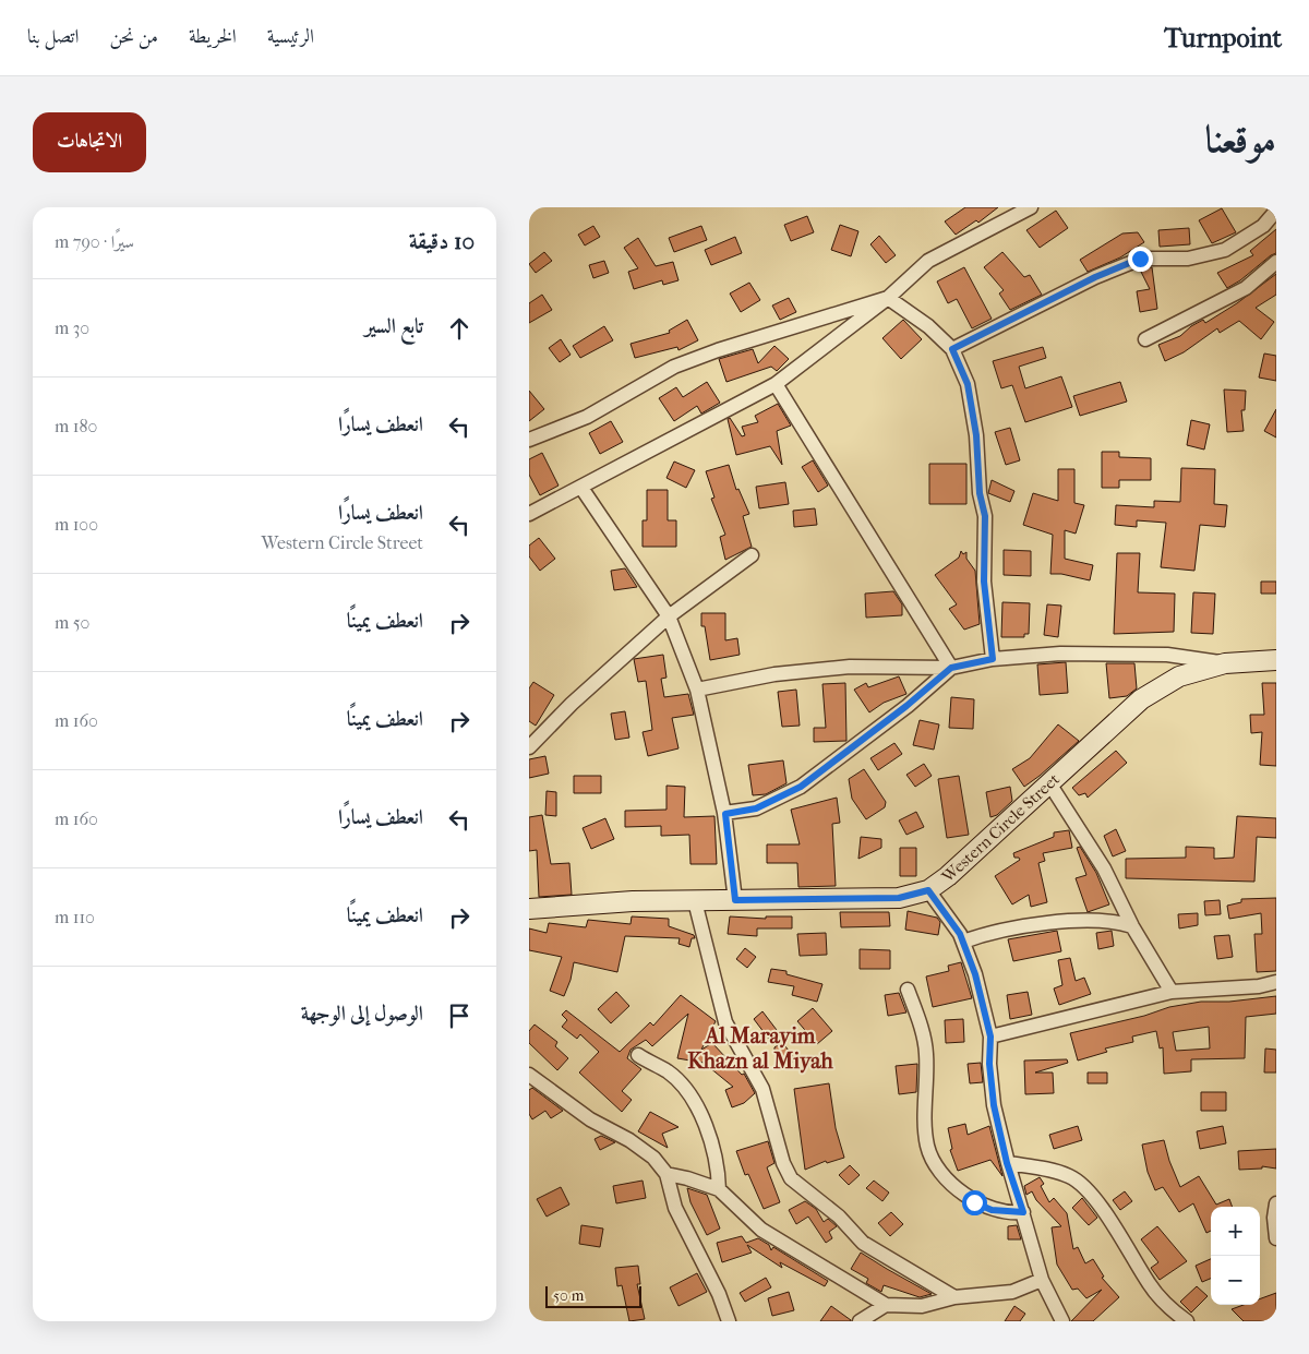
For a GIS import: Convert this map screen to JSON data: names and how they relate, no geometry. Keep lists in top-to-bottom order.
{
  "streets": {
    "street": ["Western Circle Street"]
  },
  "districts": ["Al Marayim Khazn al Miyah"],
  "scale_bar": "50 m",
  "page": {
    "header": "Turnpoint",
    "nav": [
      "الرئيسية",
      "الخريطة",
      "من نحن",
      "اتصل بنا"
    ],
    "title": "موقعنا",
    "buttons": "الاتجاهات",
    "heading": ["10 دقيقة", "سيرًا · 790 m"],
    "list": [
      ["تابع السير", "30 m"],
      ["انعطف يسارًا", "180 m"],
      ["انعطف يسارًا", "Western Circle Street", "100 m"],
      ["انعطف يمينًا", "50 m"],
      ["انعطف يمينًا", "160 m"],
      ["انعطف يسارًا", "160 m"],
      ["انعطف يمينًا", "110 m"],
      "الوصول إلى الوجهة"
    ],
    "map_buttons": ["+", "−"],
    "scale": "50 m"
  }
}
